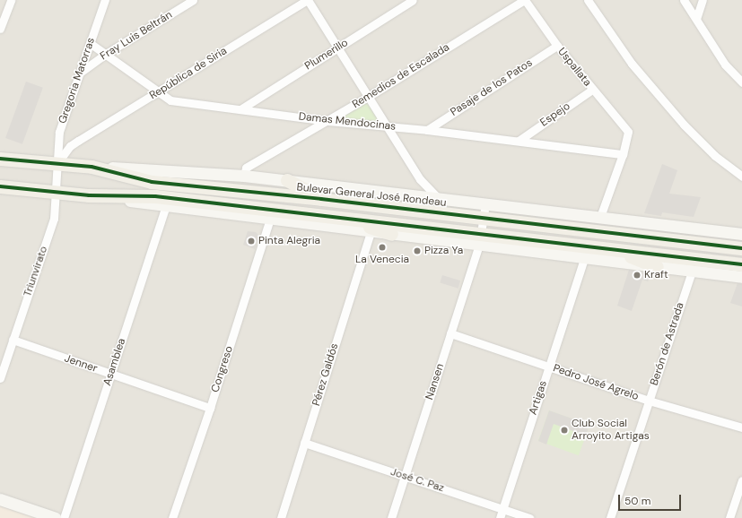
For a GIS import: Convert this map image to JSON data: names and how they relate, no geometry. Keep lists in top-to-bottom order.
{
  "streets": {
    "main road": ["Bulevar General José Rondeau"],
    "street": [
      "Fray Luis Beltrán",
      "Plumerillo",
      "Uspallata",
      "República de Siria",
      "Remedios de Escalada",
      "Gregoria Matorras",
      "Pasaje de los Patos",
      "Espejo",
      "Damas Mendocinas",
      "Triunvirato",
      "Berón de Astrada",
      "Asamblea",
      "Jenner",
      "Congreso",
      "Pérez Galdós",
      "Nansen",
      "Pedro José Agrelo",
      "Artigas",
      "José C. Paz"
    ]
  },
  "crossings": [
    ["Fray Luis Beltrán", "Gregoria Matorras"],
    ["Fray Luis Beltrán", "Damas Mendocinas"],
    ["Plumerillo", "Damas Mendocinas"],
    ["Uspallata", "Remedios de Escalada"],
    ["Uspallata", "Pasaje de los Patos"],
    ["Uspallata", "Espejo"],
    ["Uspallata", "Damas Mendocinas"],
    ["República de Siria", "Gregoria Matorras"],
    ["República de Siria", "Damas Mendocinas"],
    ["República de Siria", "Bulevar General José Rondeau"],
    ["República de Siria", "Triunvirato"],
    ["Remedios de Escalada", "Damas Mendocinas"],
    ["Remedios de Escalada", "Bulevar General José Rondeau"],
    ["Gregoria Matorras", "Damas Mendocinas"],
    ["Gregoria Matorras", "Bulevar General José Rondeau"],
    ["Gregoria Matorras", "Triunvirato"],
    ["Pasaje de los Patos", "Damas Mendocinas"],
    ["Espejo", "Damas Mendocinas"],
    ["Bulevar General José Rondeau", "Triunvirato"],
    ["Bulevar General José Rondeau", "Nansen"],
    ["Triunvirato", "Jenner"],
    ["Berón de Astrada", "Pedro José Agrelo"],
    ["Asamblea", "Jenner"],
    ["Jenner", "Congreso"],
    ["Pérez Galdós", "José C. Paz"],
    ["Nansen", "Pedro José Agrelo"],
    ["Nansen", "José C. Paz"],
    ["Pedro José Agrelo", "Artigas"],
    ["Artigas", "José C. Paz"]
  ],
  "places": [
    "Pinta Alegria",
    "La Venecia",
    "Pizza Ya",
    "Kraft",
    "Club Social Arroyito Artigas"
  ],
  "scale_bar": "50 m"
}
